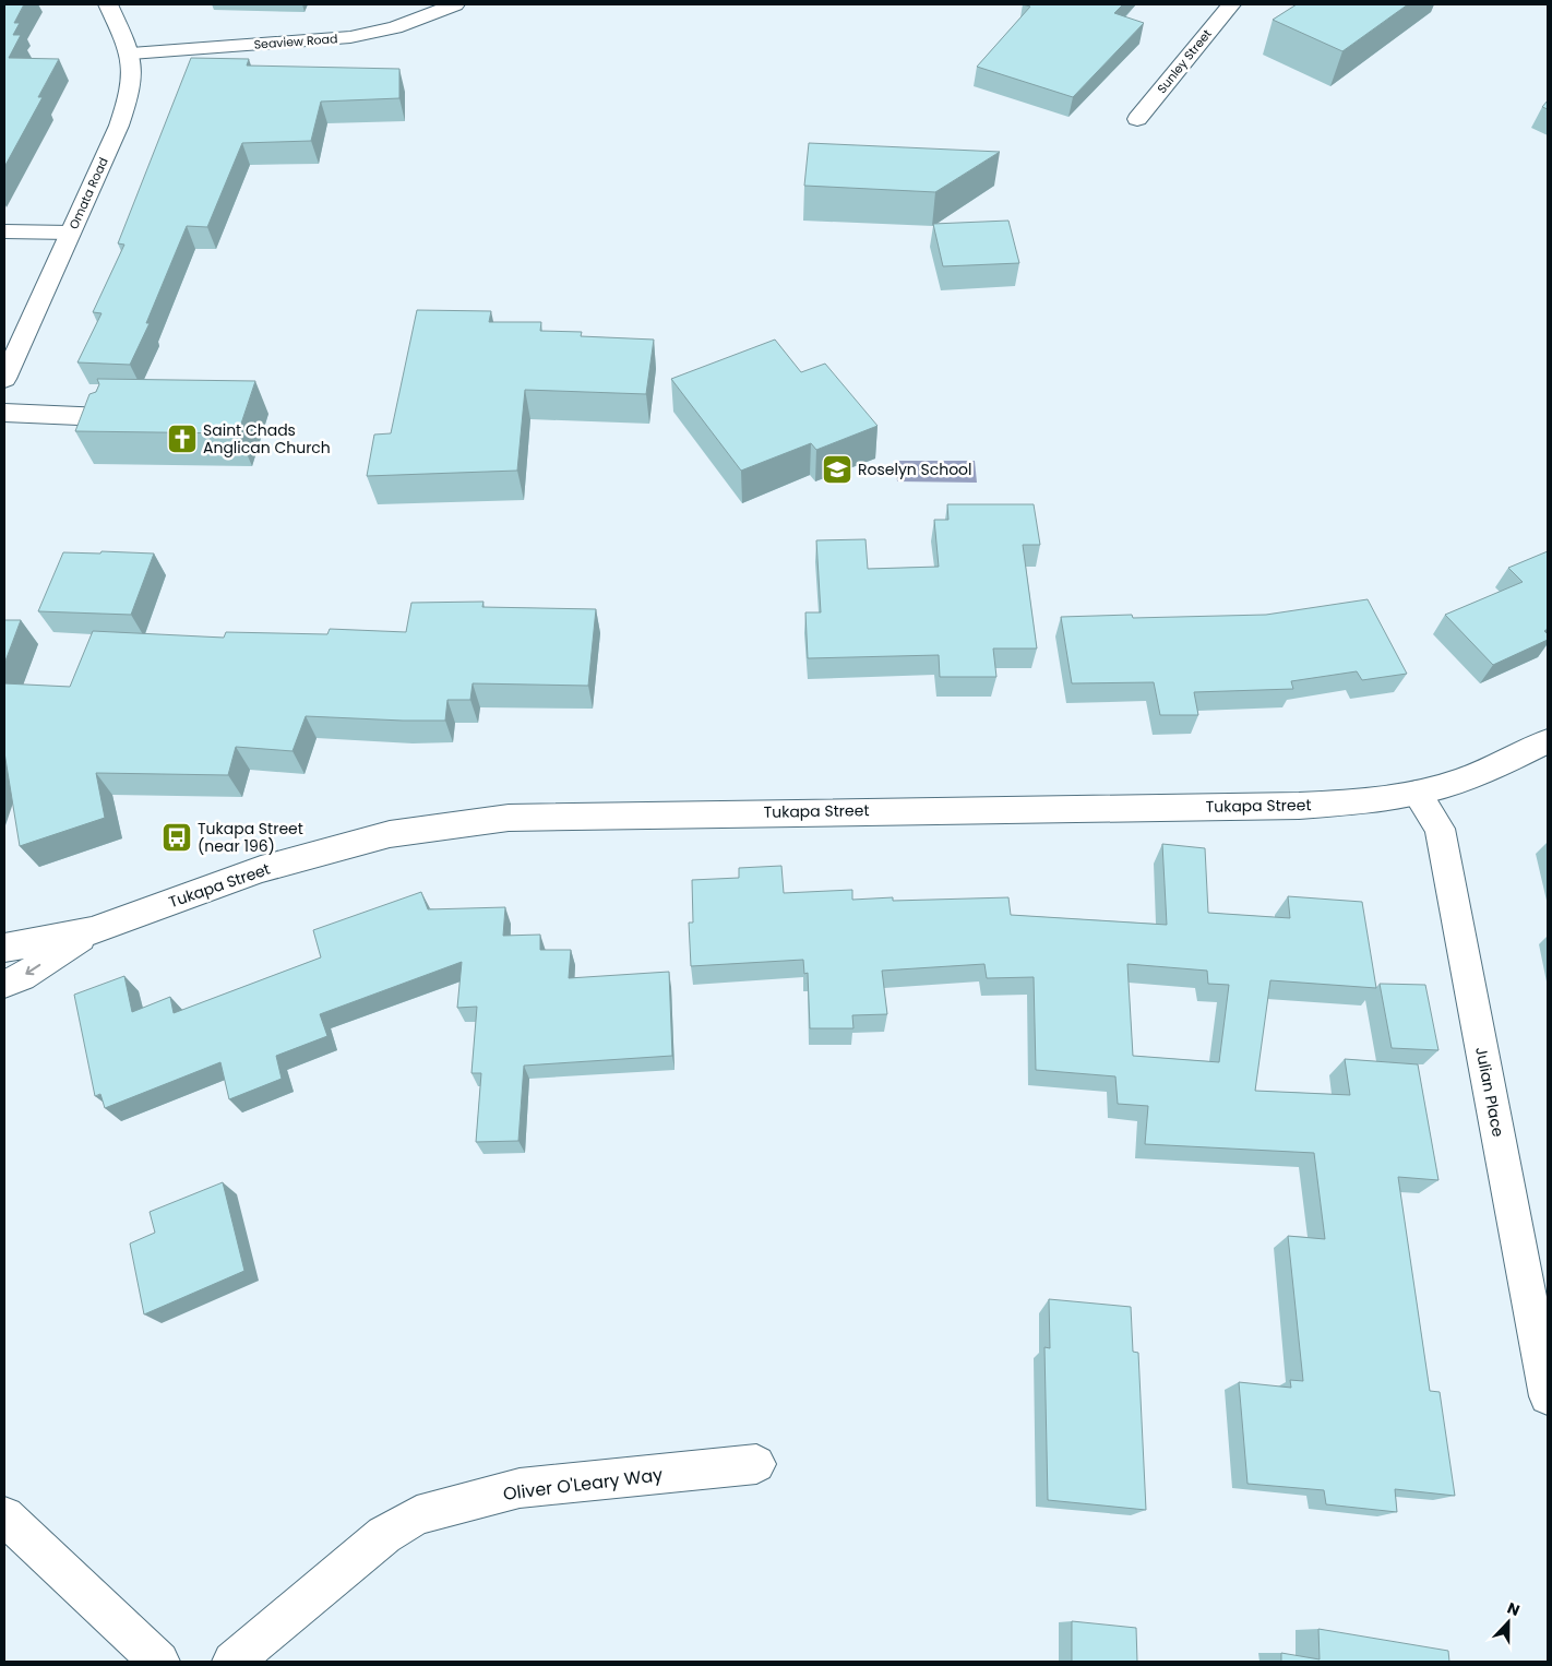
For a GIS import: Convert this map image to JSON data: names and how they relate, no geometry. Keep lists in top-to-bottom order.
{
  "streets": {
    "main road": [
      "Seaview Road",
      "Sunley Street",
      "Omata Road",
      "Tukapa Street",
      "Julian Place",
      "Oliver O'Leary Way"
    ]
  },
  "crossings": [
    ["Seaview Road", "Omata Road"],
    ["Tukapa Street", "Julian Place"]
  ],
  "places": {
    "church": ["Saint Chads Anglican Church"],
    "school or university": ["Roselyn School"],
    "bus stop": ["Tukapa Street (near 196)"]
  },
  "north": "top"
}
